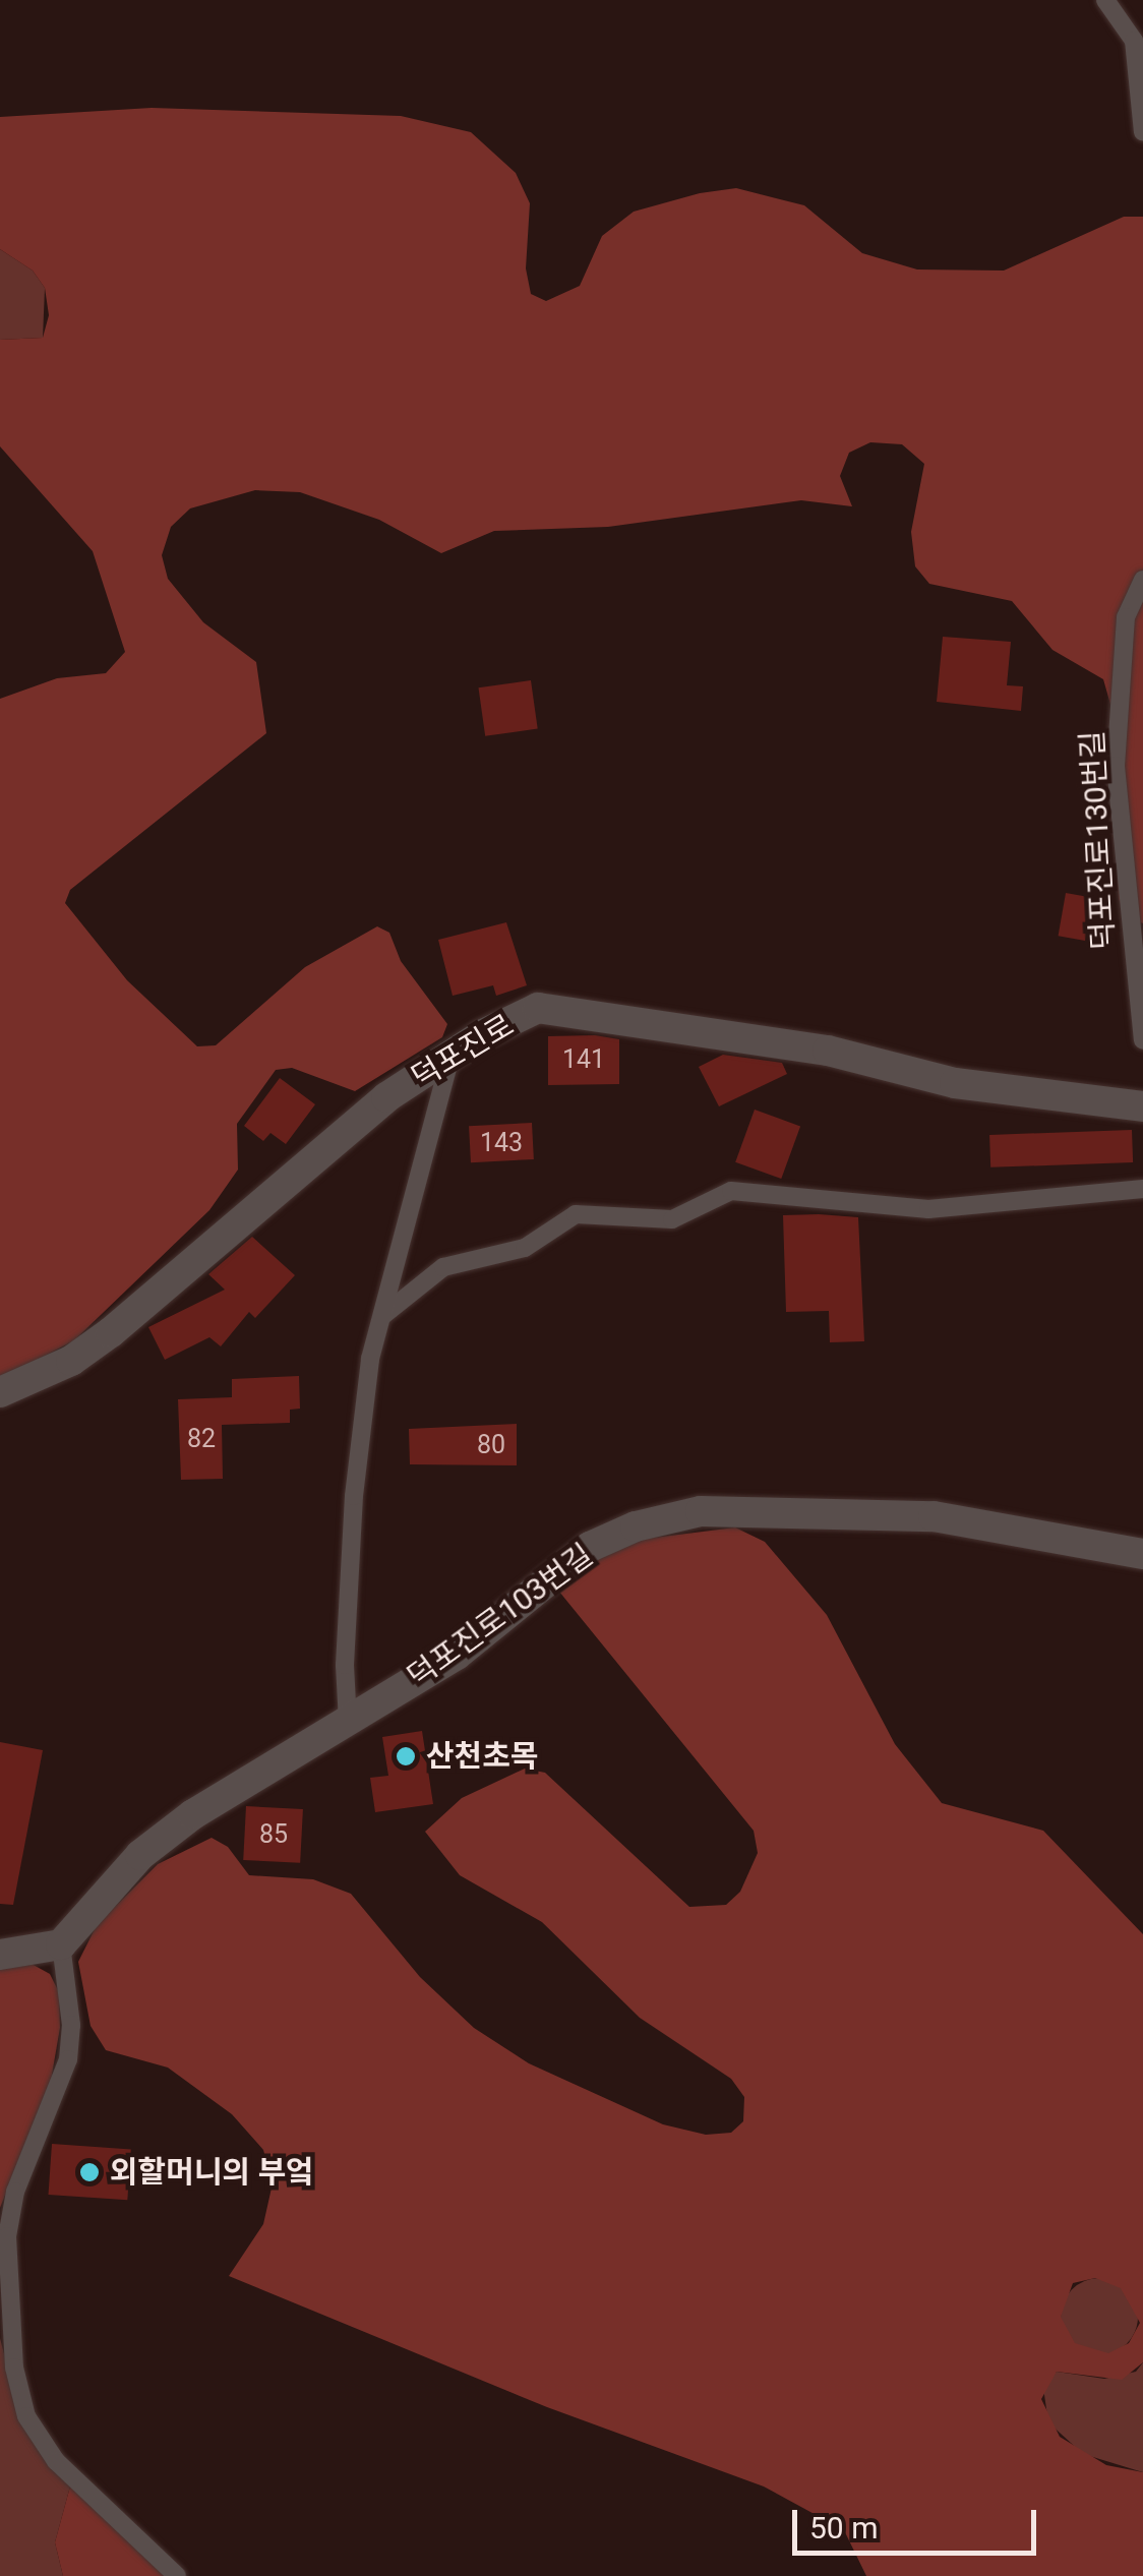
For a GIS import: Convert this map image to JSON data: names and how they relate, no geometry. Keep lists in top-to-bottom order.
{
  "streets": {
    "street": ["덕포진로", "덕포진로103번길"],
    "lane": ["덕포진로130번길"]
  },
  "places": ["산천초목", "외할머니의 부엌"],
  "house_numbers": [
    "141",
    "143",
    "82",
    "80",
    "85"
  ],
  "scale_bar": "50 m"
}
